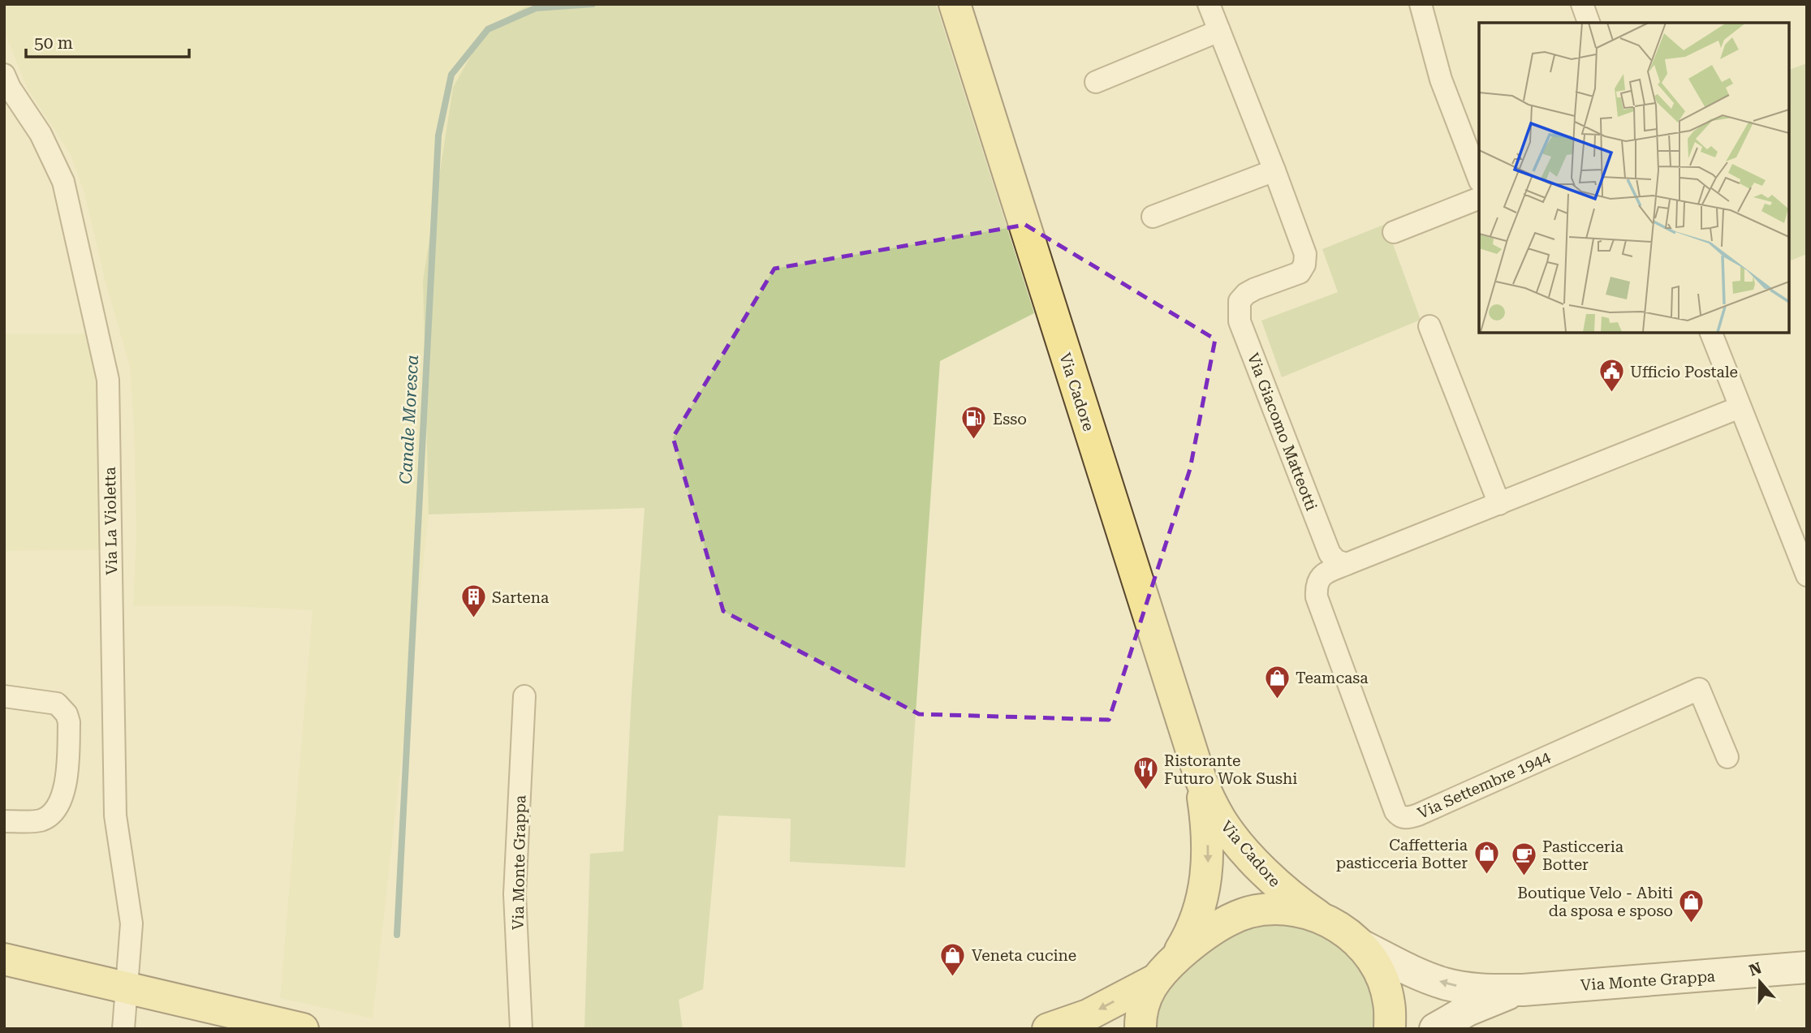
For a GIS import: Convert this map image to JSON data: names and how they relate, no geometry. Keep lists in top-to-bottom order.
{
  "streets": {
    "main road": ["Via Cadore", "Via Monte Grappa"],
    "street": ["Via Giacomo Matteotti", "Via La Violetta", "Via Settembre 1944"]
  },
  "crossings": [
    ["Via Cadore", "Via Monte Grappa"],
    ["Via Giacomo Matteotti", "Via Settembre 1944"]
  ],
  "water": ["Canale Moresca"],
  "places": {
    "public building": ["Ufficio Postale"],
    "fuel station": ["Esso"],
    "building": ["Sartena"],
    "shop": [
      "Teamcasa",
      "Caffetteria pasticceria Botter",
      "Boutique Velo - Abiti da sposa e sposo",
      "Veneta cucine"
    ],
    "restaurant": ["Ristorante Futuro Wok Sushi"],
    "cafe": ["Pasticceria Botter"]
  },
  "scale_bar": "50 m",
  "north": "top"
}
